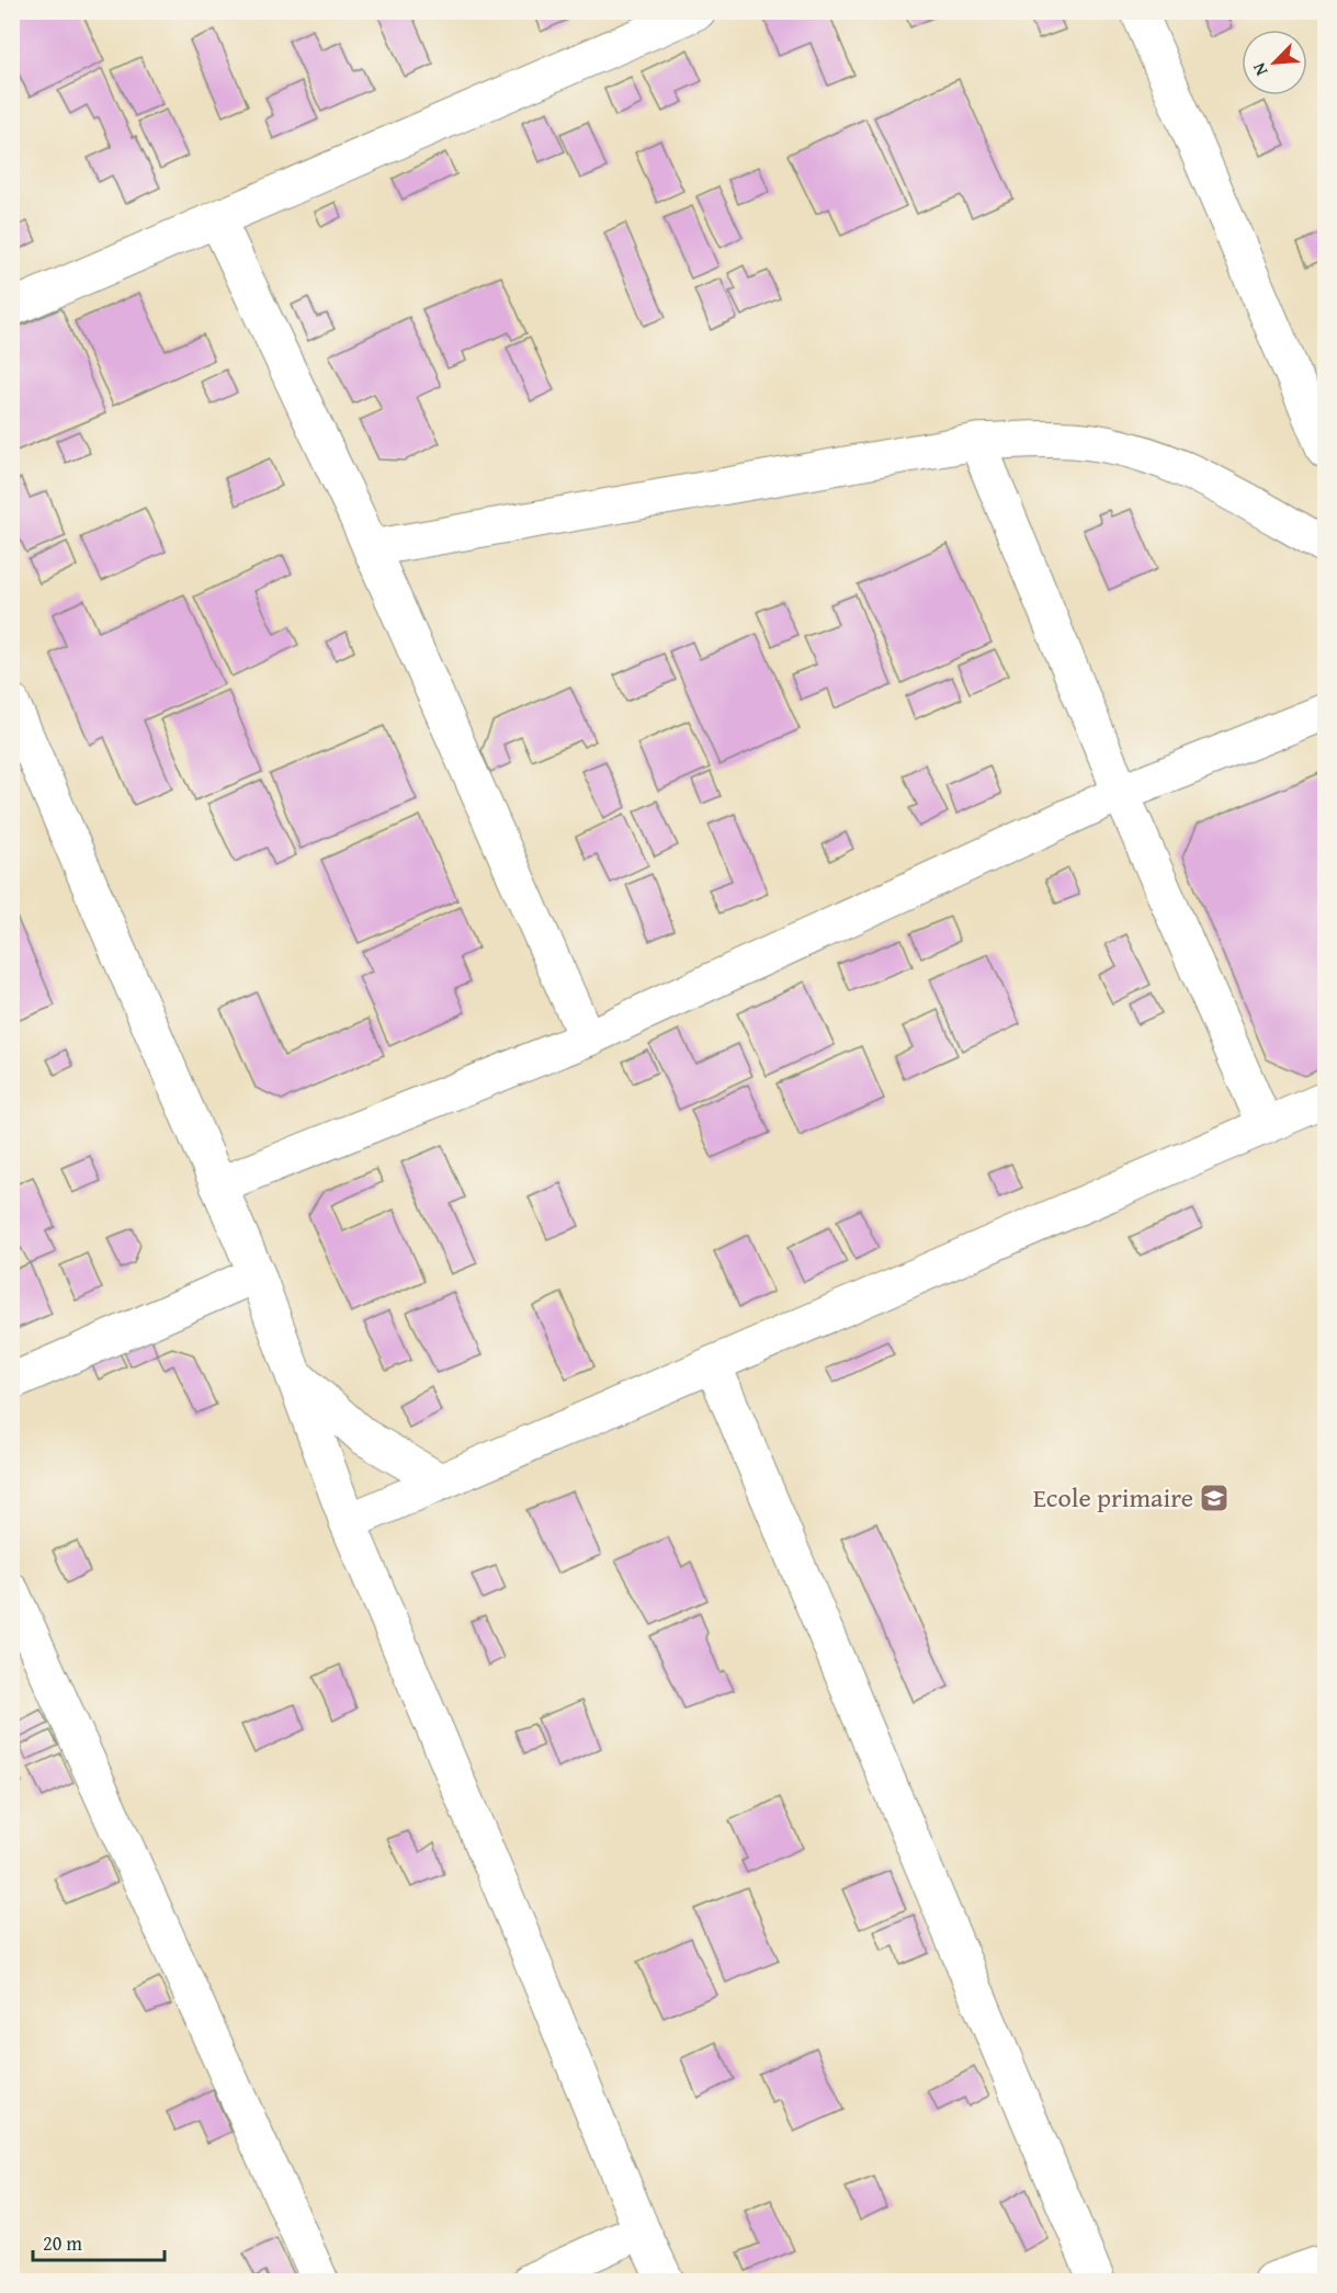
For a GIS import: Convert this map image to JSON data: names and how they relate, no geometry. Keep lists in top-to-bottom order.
{
  "places": {
    "school or university": ["Ecole primaire"]
  },
  "scale_bar": "20 m",
  "north": "bottom left"
}
